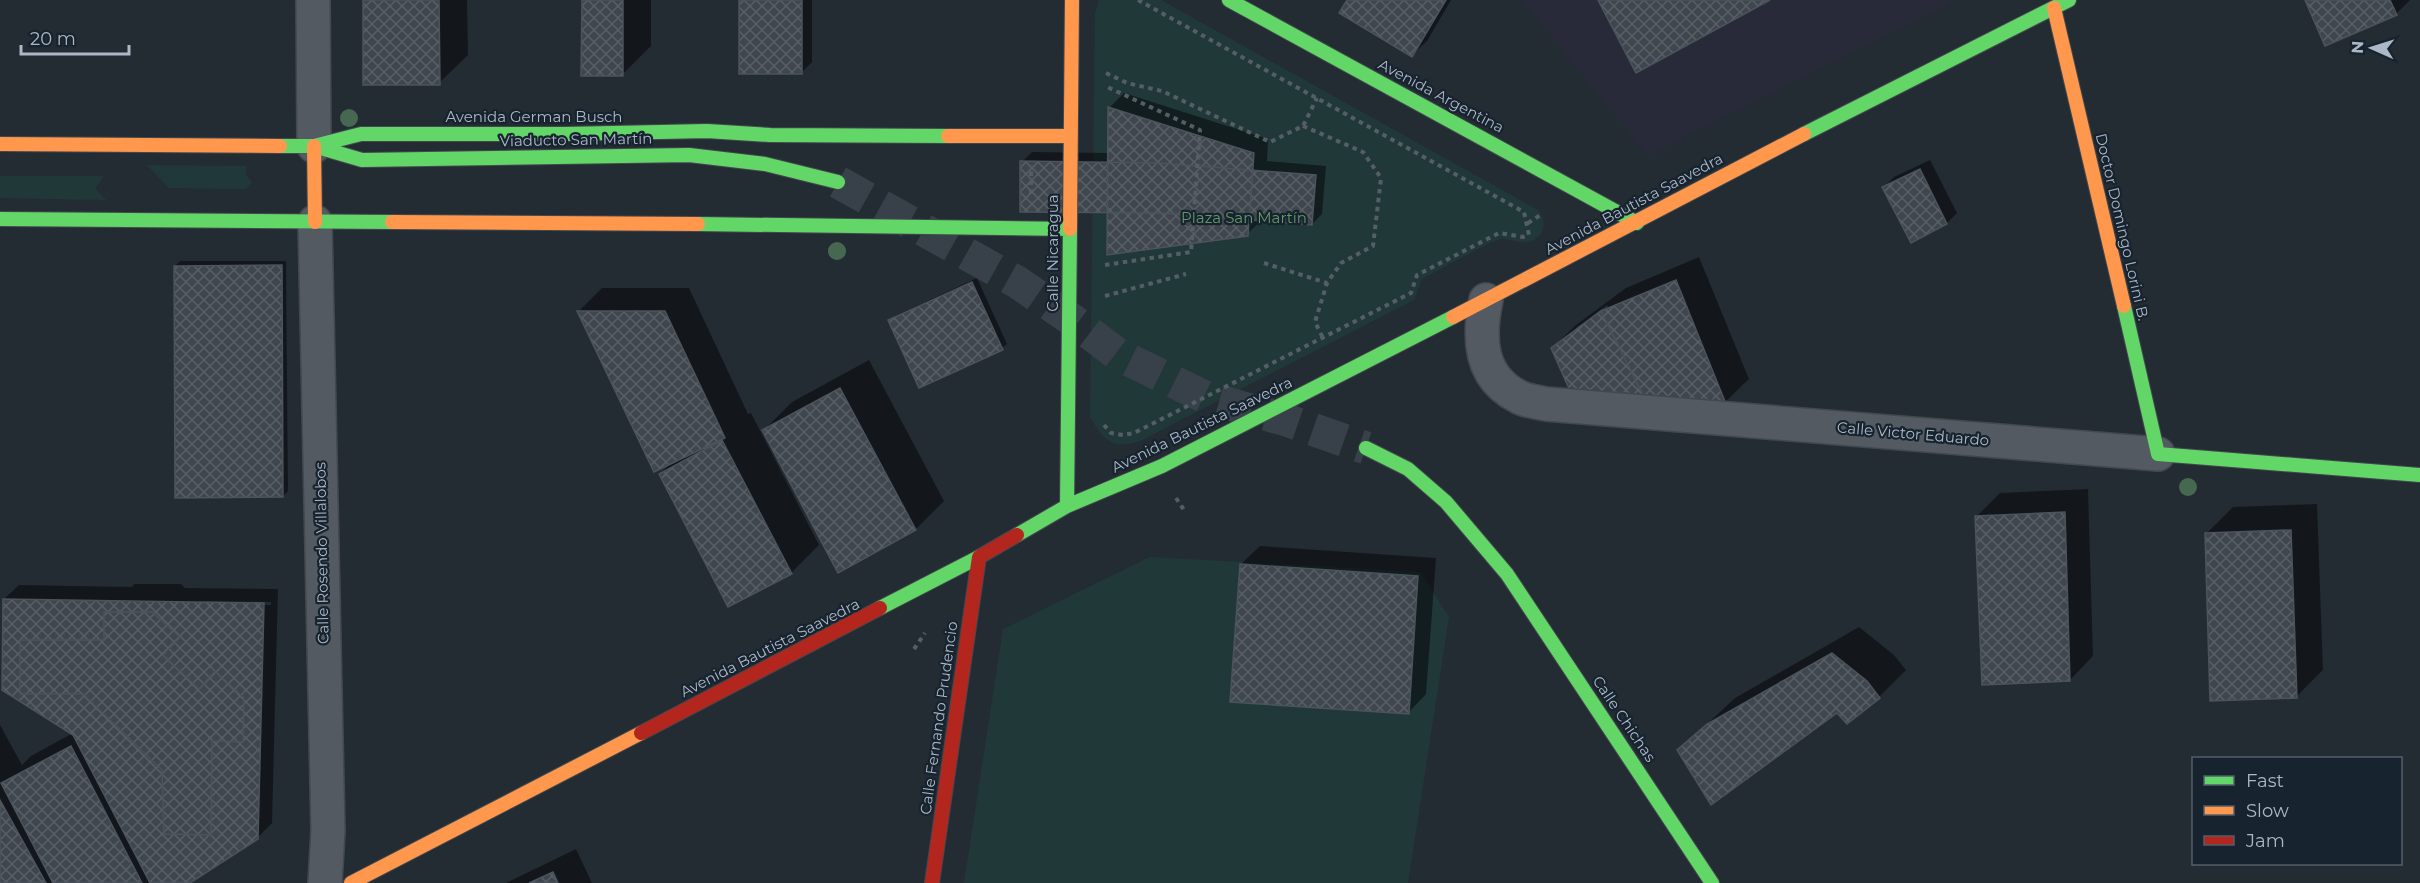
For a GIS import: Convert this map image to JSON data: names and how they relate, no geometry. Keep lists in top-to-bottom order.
{
  "streets": {
    "main road": [
      "Avenida Argentina",
      "Avenida German Busch",
      "Viaducto San Martín",
      "Avenida Bautista Saavedra",
      "Doctor Domingo Lorini B.",
      "Calle Nicaragua",
      "Calle Victor Eduardo",
      "Calle Fernando Prudencio",
      "Calle Chichas"
    ],
    "street": ["Calle Rosendo Villalobos"]
  },
  "crossings": [
    ["Avenida Argentina", "Avenida Bautista Saavedra"],
    ["Avenida German Busch", "Viaducto San Martín"],
    ["Avenida German Busch", "Calle Nicaragua"],
    ["Avenida Bautista Saavedra", "Doctor Domingo Lorini B."],
    ["Avenida Bautista Saavedra", "Calle Nicaragua"],
    ["Avenida Bautista Saavedra", "Calle Victor Eduardo"],
    ["Avenida Bautista Saavedra", "Calle Fernando Prudencio"],
    ["Doctor Domingo Lorini B.", "Calle Victor Eduardo"]
  ],
  "parks": ["Plaza San Martín"],
  "legend": ["Fast", "Slow", "Jam"],
  "scale_bar": "20 m",
  "north": "left"
}
